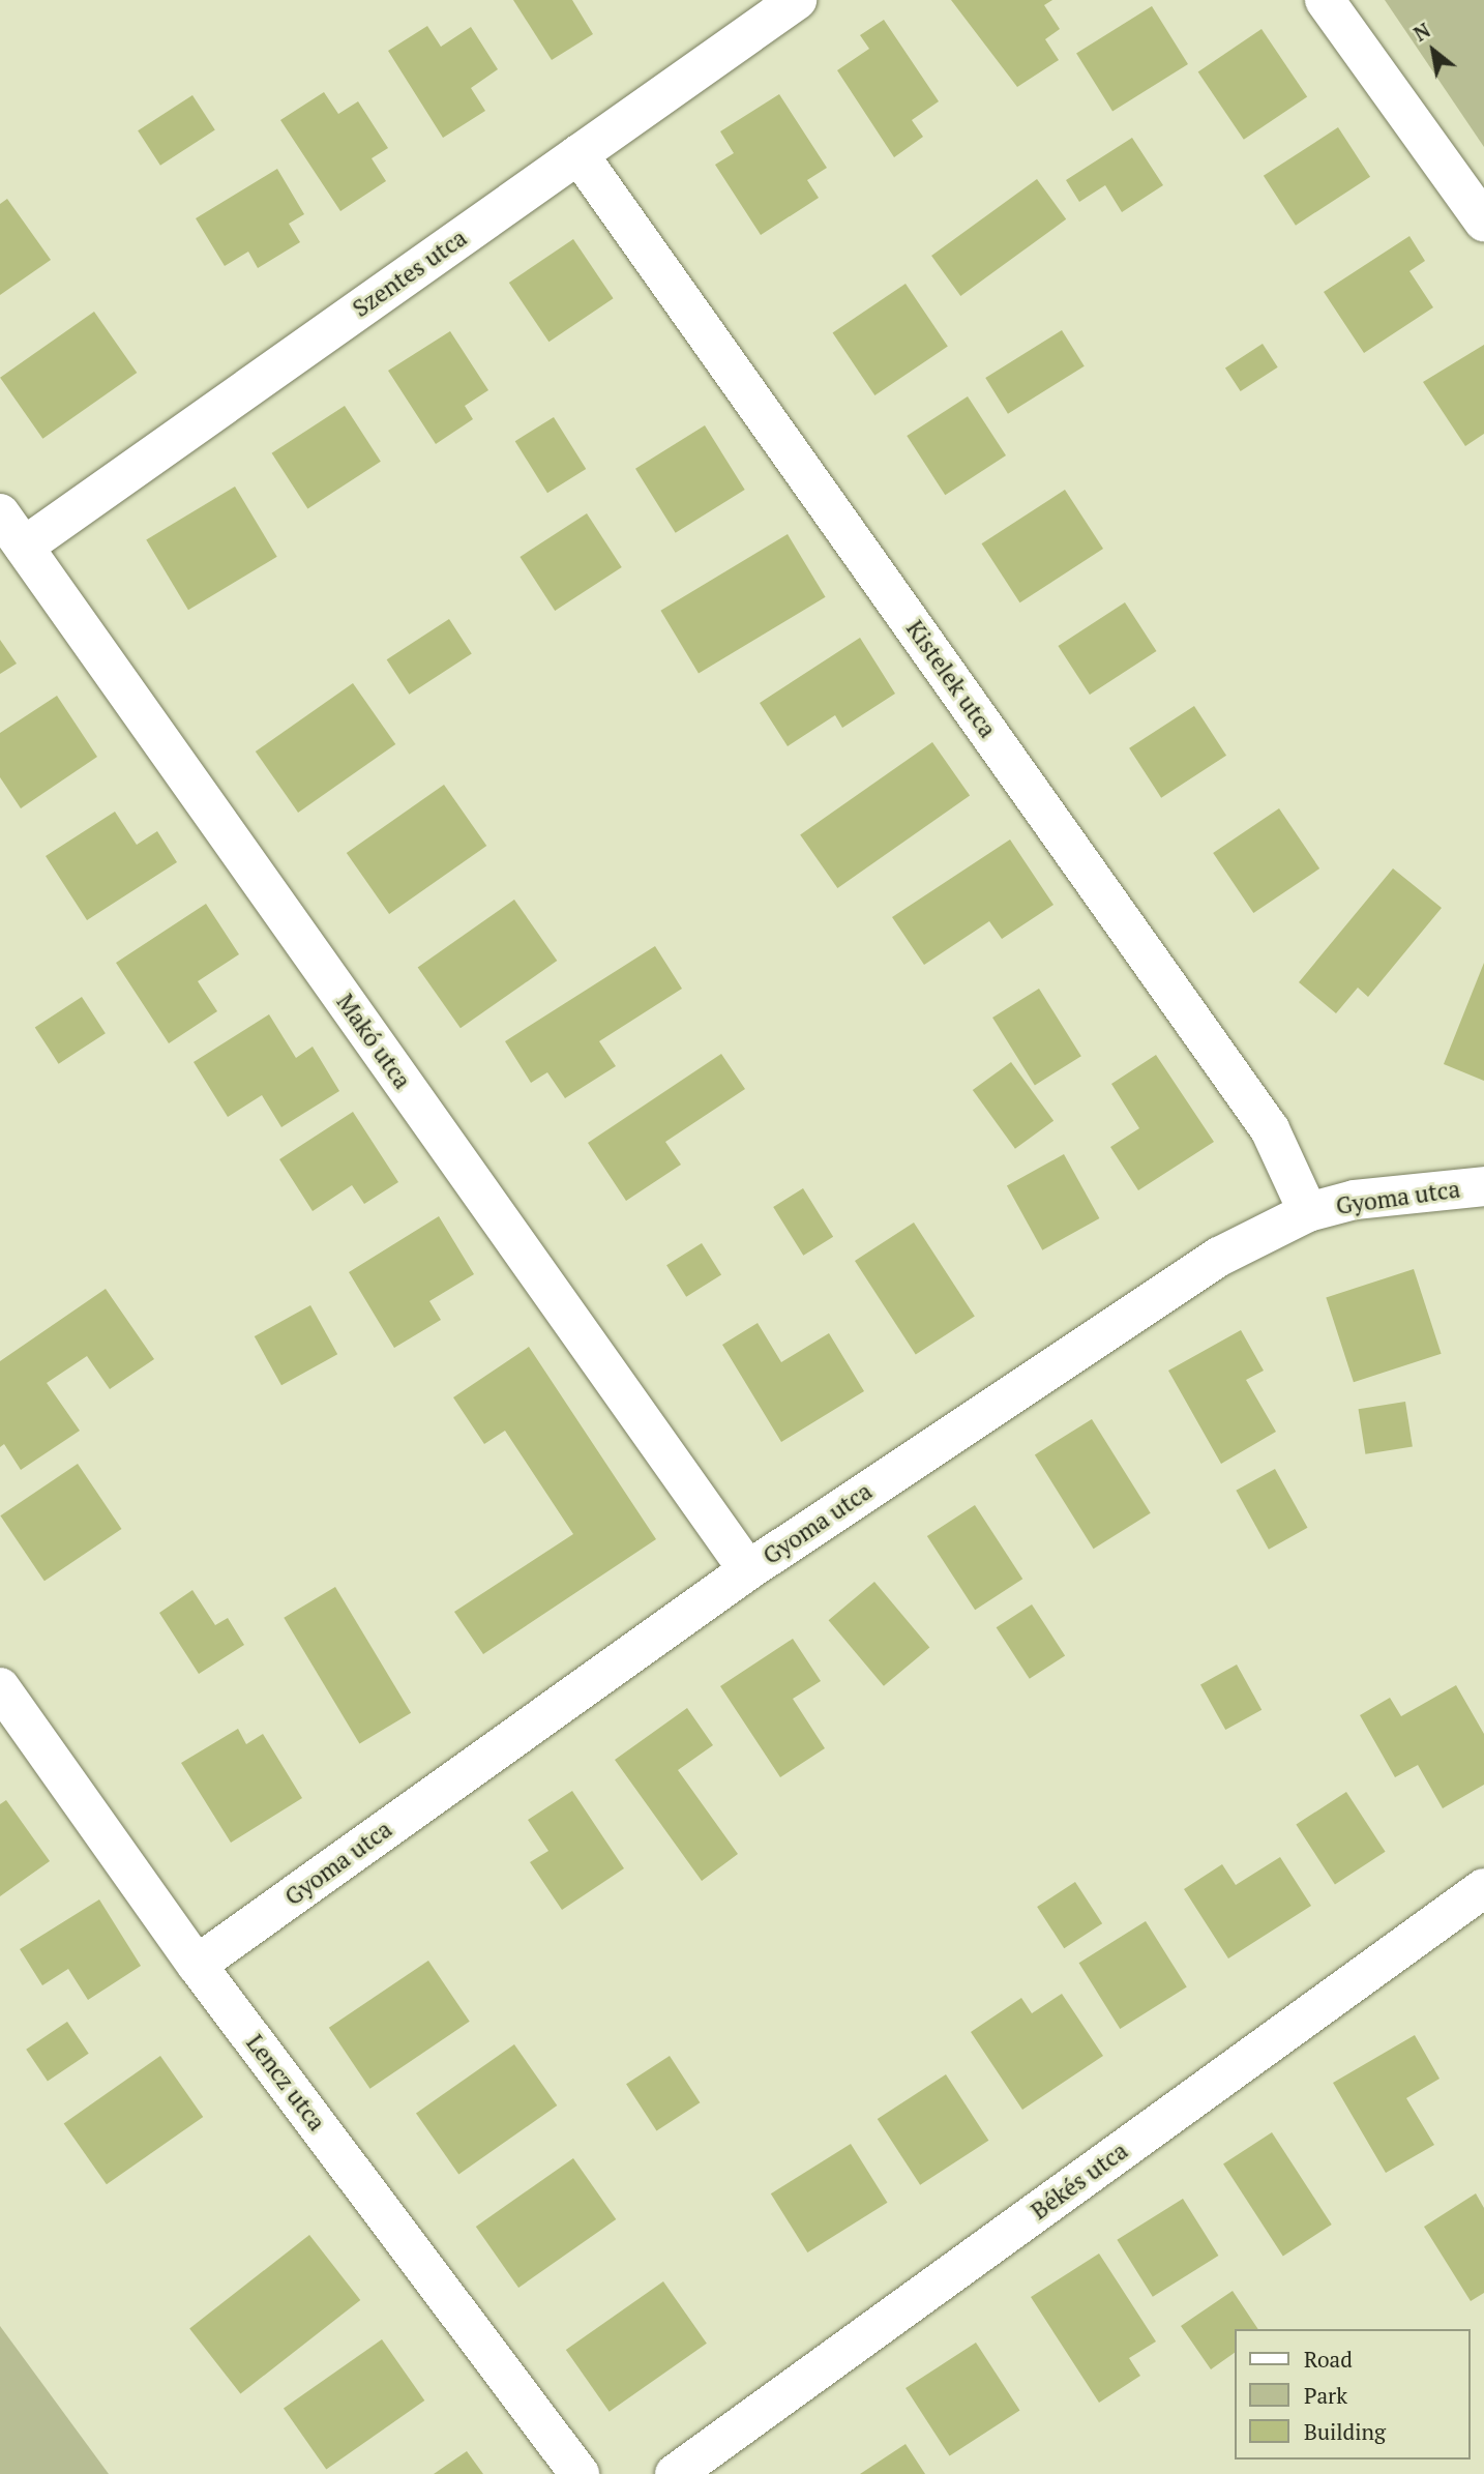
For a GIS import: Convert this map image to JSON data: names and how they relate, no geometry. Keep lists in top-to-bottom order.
{
  "streets": {
    "street": [
      "Szentes utca",
      "Kistelek utca",
      "Makó utca",
      "Gyoma utca",
      "Lencz utca",
      "Békés utca"
    ]
  },
  "crossings": [
    ["Szentes utca", "Kistelek utca"],
    ["Szentes utca", "Makó utca"],
    ["Kistelek utca", "Gyoma utca"],
    ["Makó utca", "Gyoma utca"],
    ["Gyoma utca", "Lencz utca"]
  ],
  "legend": ["Road", "Park", "Building"],
  "north": "top left"
}
